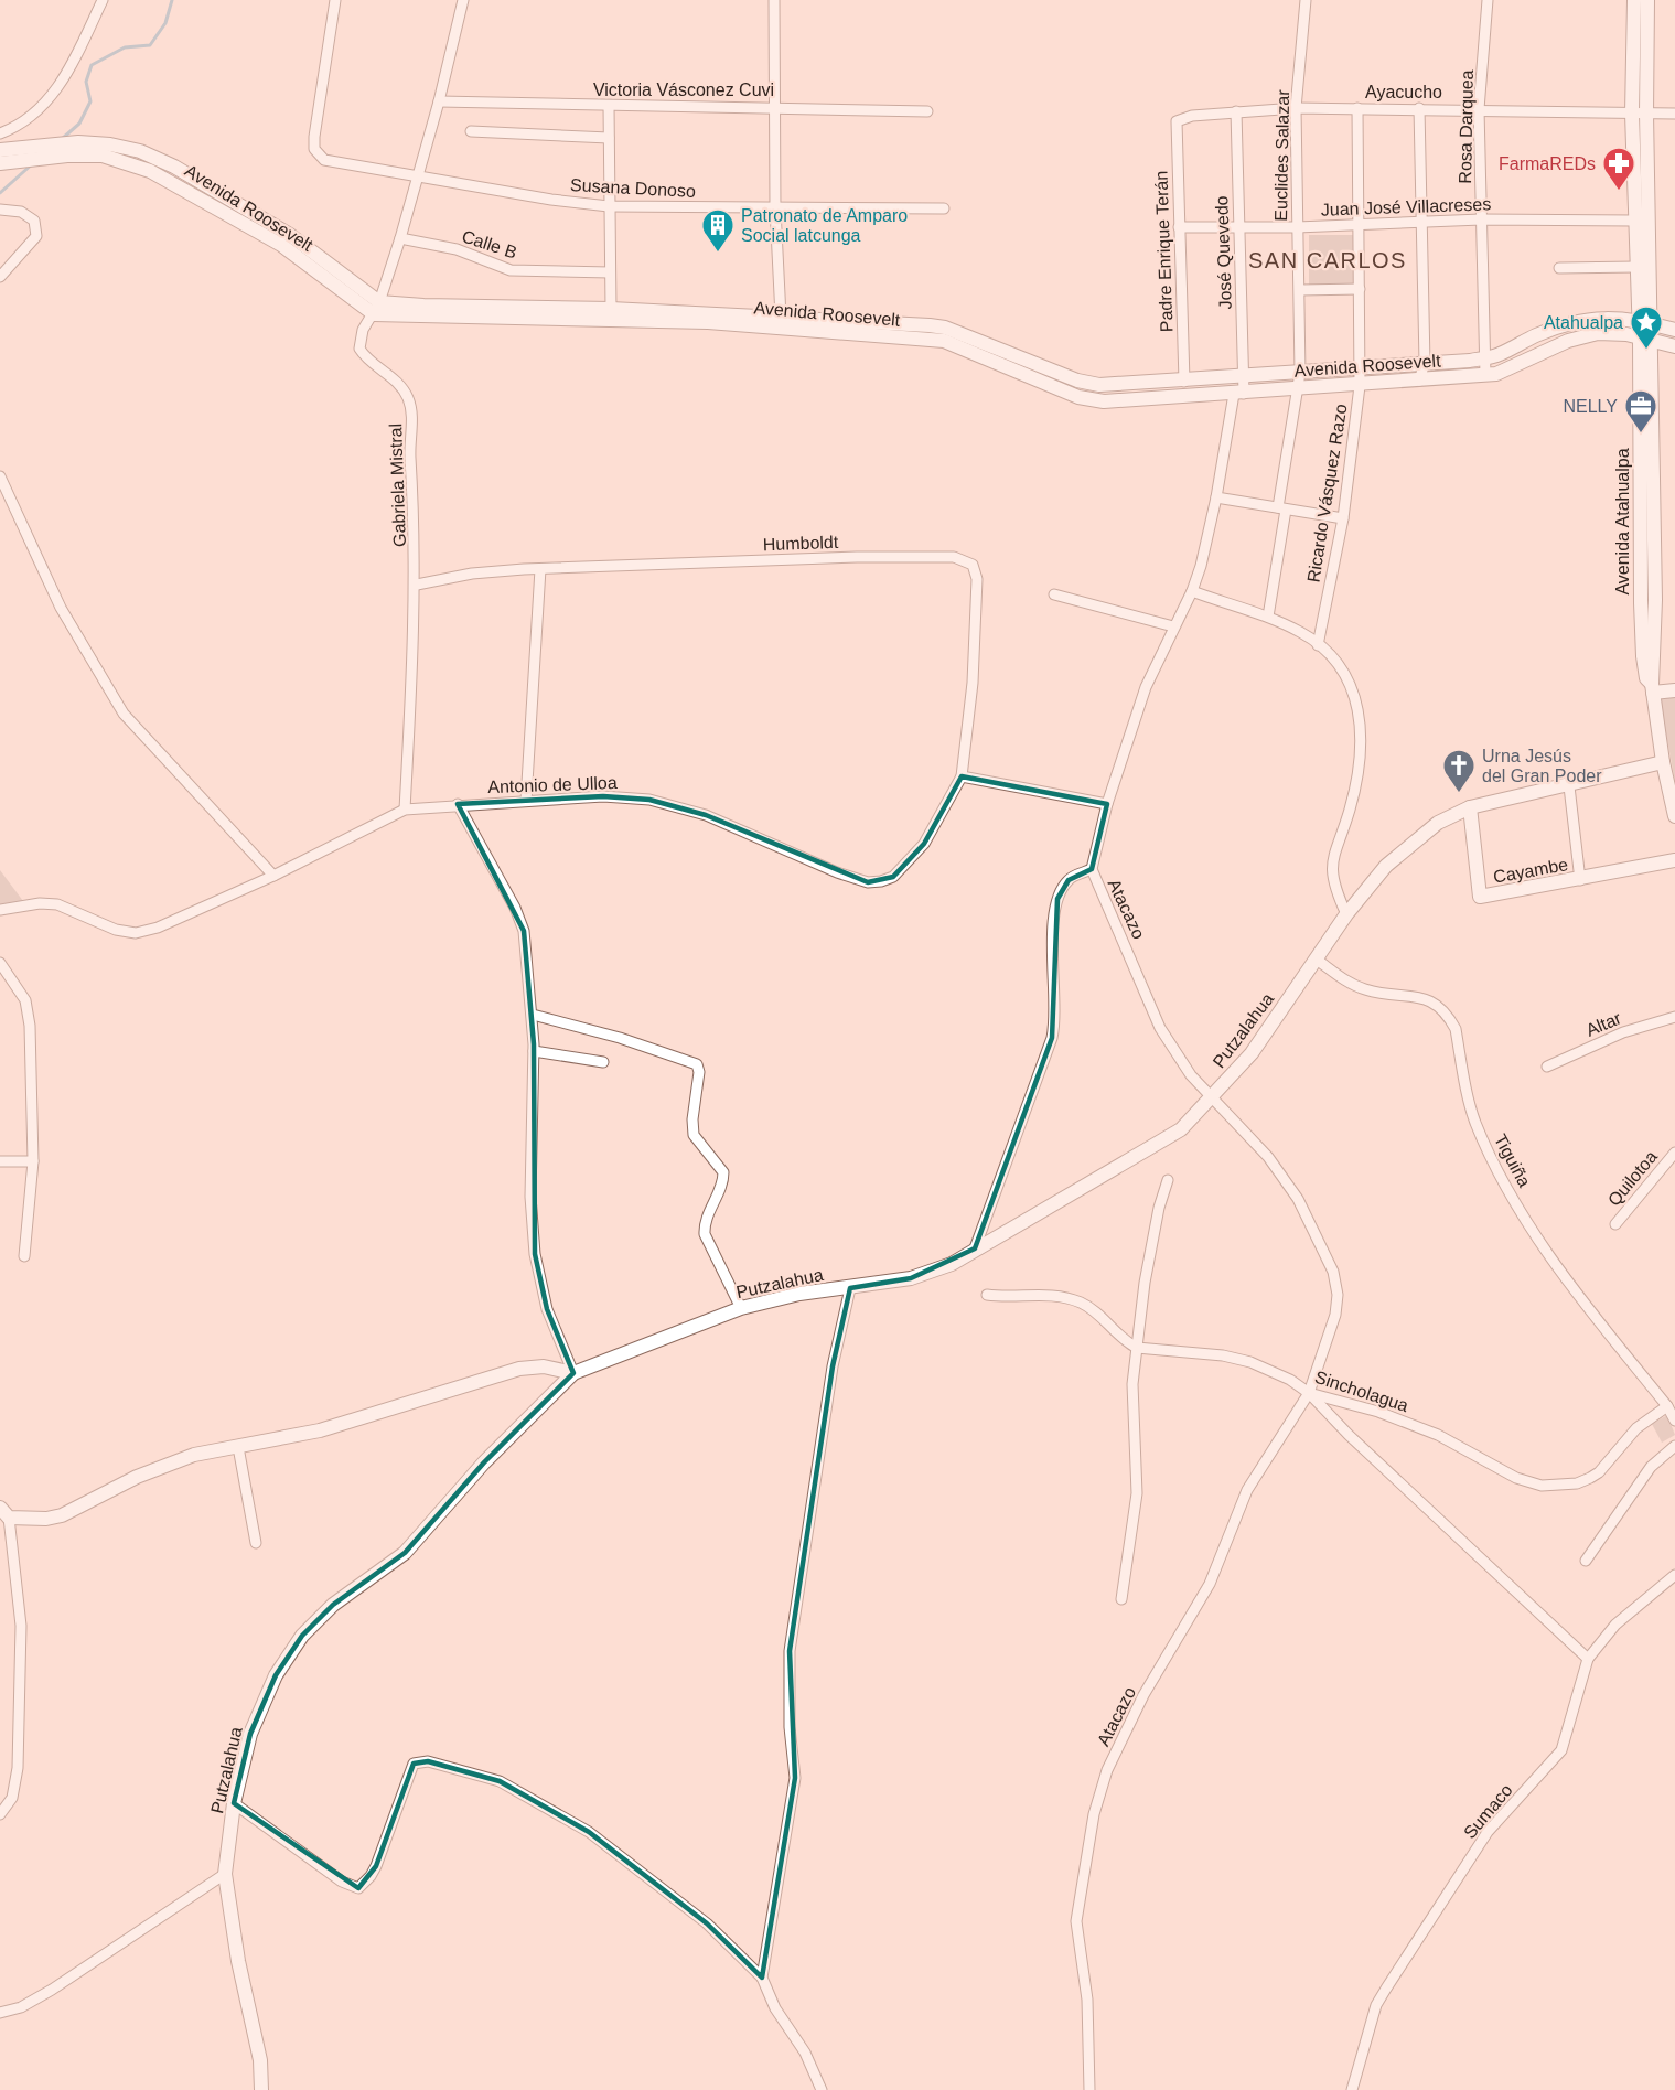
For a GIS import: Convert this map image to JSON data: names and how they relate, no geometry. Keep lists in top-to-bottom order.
{
  "streets": {
    "street": [
      "Victoria Vásconez Cuvi",
      "Ayacucho",
      "Rosa Darquea",
      "Euclides Salazar",
      "Susana Donoso",
      "Juan José Villacreses",
      "Avenida Roosevelt",
      "Calle B",
      "Padre Enrique Terán",
      "José Quevedo",
      "Gabriela Mistral",
      "Ricardo Vásquez Razo",
      "Avenida Atahualpa",
      "Humboldt",
      "Antonio de Ulloa",
      "Cayambe",
      "Atacazo",
      "Altar",
      "Putzalahua",
      "Tiguiña",
      "Quilotoa",
      "Sincholagua",
      "Sumaco"
    ]
  },
  "crossings": [
    ["Victoria Vásconez Cuvi", "Gabriela Mistral"],
    ["Ayacucho", "Rosa Darquea"],
    ["Ayacucho", "Euclides Salazar"],
    ["Ayacucho", "Padre Enrique Terán"],
    ["Ayacucho", "José Quevedo"],
    ["Ayacucho", "Ricardo Vásquez Razo"],
    ["Ayacucho", "Avenida Atahualpa"],
    ["Rosa Darquea", "Juan José Villacreses"],
    ["Rosa Darquea", "Avenida Roosevelt"],
    ["Euclides Salazar", "Juan José Villacreses"],
    ["Euclides Salazar", "Avenida Roosevelt"],
    ["Susana Donoso", "Gabriela Mistral"],
    ["Juan José Villacreses", "Padre Enrique Terán"],
    ["Juan José Villacreses", "José Quevedo"],
    ["Juan José Villacreses", "Ricardo Vásquez Razo"],
    ["Juan José Villacreses", "Avenida Atahualpa"],
    ["Avenida Roosevelt", "Padre Enrique Terán"],
    ["Avenida Roosevelt", "José Quevedo"],
    ["Avenida Roosevelt", "Gabriela Mistral"],
    ["Avenida Roosevelt", "Ricardo Vásquez Razo"],
    ["Avenida Roosevelt", "Avenida Atahualpa"],
    ["Avenida Roosevelt", "Atacazo"],
    ["Calle B", "Gabriela Mistral"],
    ["José Quevedo", "Atacazo"],
    ["Gabriela Mistral", "Humboldt"],
    ["Gabriela Mistral", "Antonio de Ulloa"],
    ["Avenida Atahualpa", "Putzalahua"],
    ["Humboldt", "Antonio de Ulloa"],
    ["Cayambe", "Putzalahua"],
    ["Atacazo", "Putzalahua"],
    ["Atacazo", "Sincholagua"],
    ["Putzalahua", "Tiguiña"],
    ["Tiguiña", "Sincholagua"]
  ],
  "districts": ["SAN CARLOS"],
  "places": {
    "pharmacy": ["FarmaREDs"],
    "building": ["Patronato de Amparo Social latcunga"],
    "place": ["Atahualpa"],
    "office": ["NELLY"],
    "church": ["Urna Jesús del Gran Poder"]
  }
}
